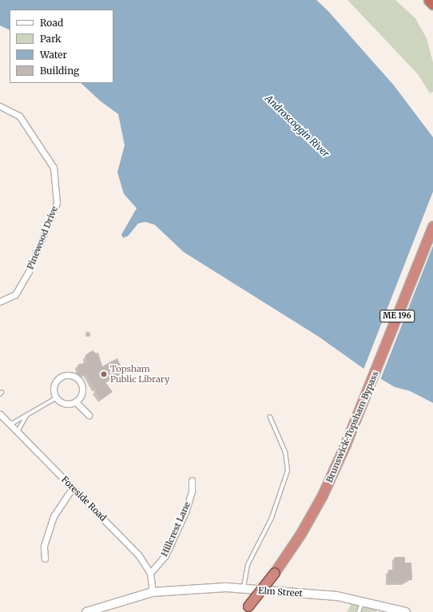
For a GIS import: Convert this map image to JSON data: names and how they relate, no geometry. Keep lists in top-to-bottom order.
{
  "streets": {
    "highway": ["ME 196", "Brunswick-Topsham Bypass"],
    "main road": ["Elm Street"],
    "street": ["Pinewood Drive", "Foreside Road", "Hillcrest Lane"]
  },
  "crossings": [
    ["Foreside Road", "Hillcrest Lane"],
    ["Foreside Road", "Elm Street"]
  ],
  "water": ["Androscoggin River"],
  "places": ["Topsham Public Library"],
  "legend": [
    "Road",
    "Park",
    "Water",
    "Building"
  ]
}
